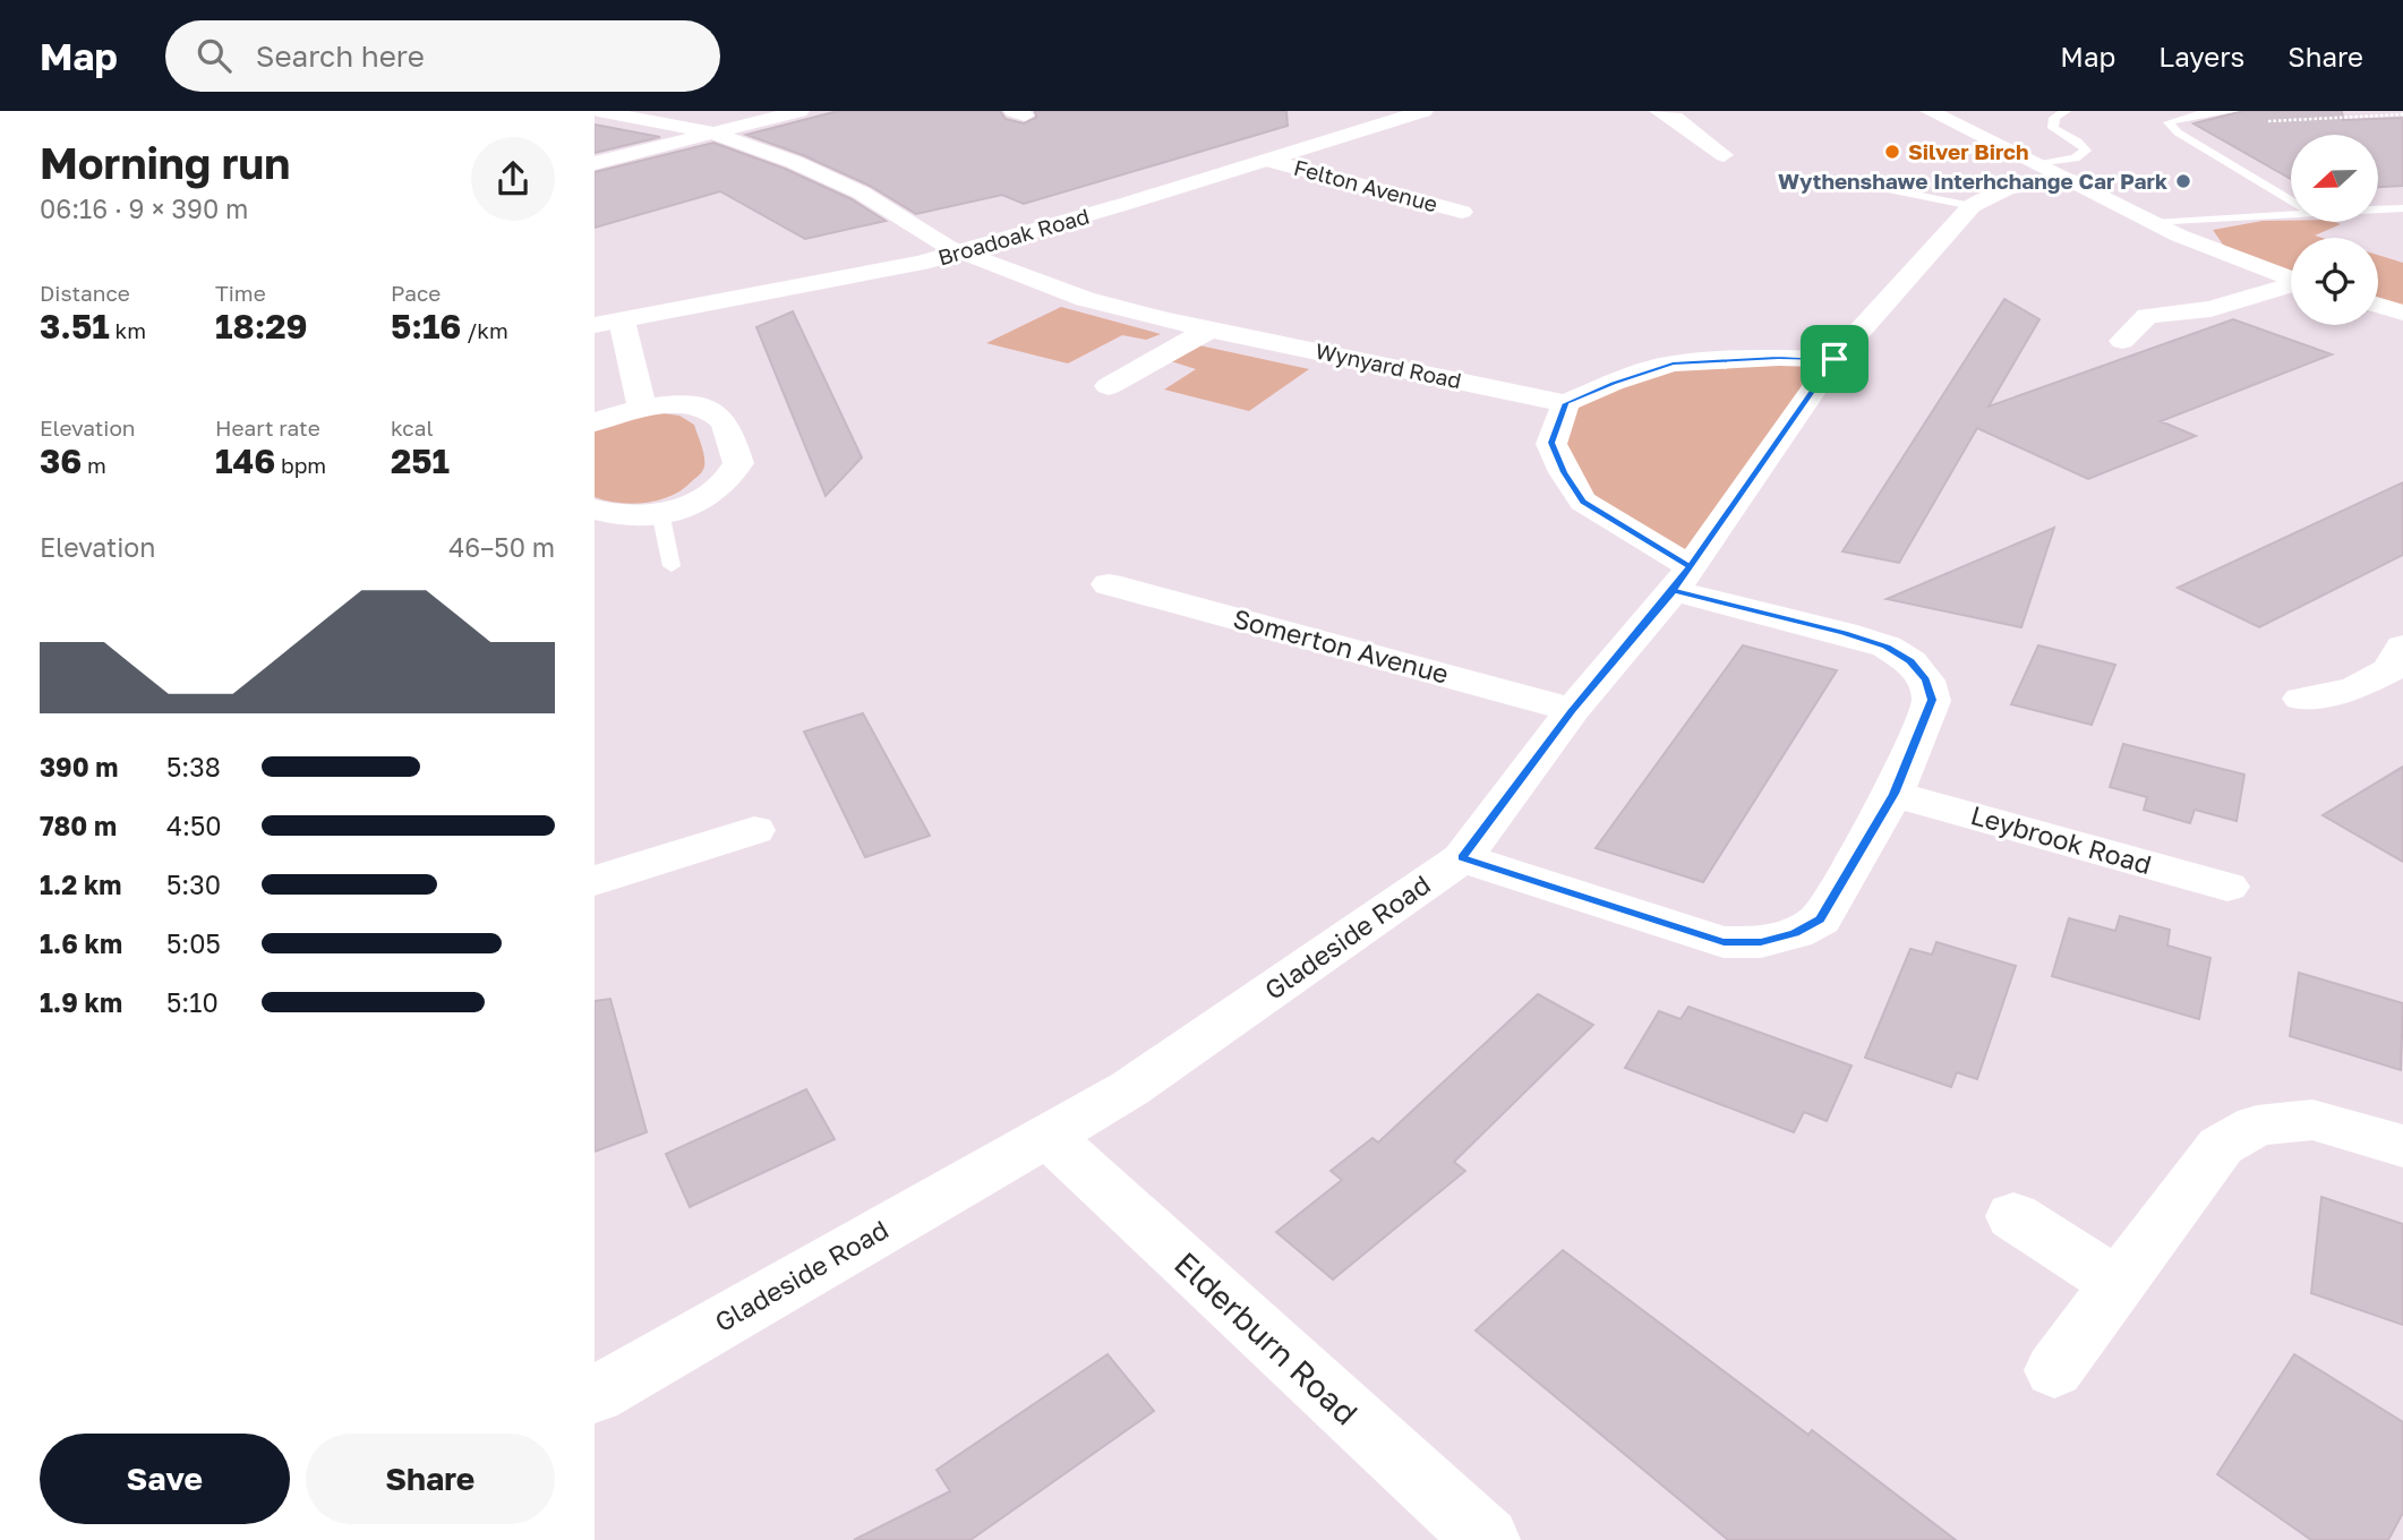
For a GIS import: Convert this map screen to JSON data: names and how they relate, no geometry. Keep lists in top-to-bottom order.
{
  "streets": {
    "street": [
      "Felton Avenue",
      "Broadoak Road",
      "Wynyard Road",
      "Somerton Avenue",
      "Leybrook Road",
      "Gladeside Road",
      "Elderburn Road"
    ]
  },
  "crossings": [
    ["Felton Avenue", "Broadoak Road"],
    ["Broadoak Road", "Wynyard Road"],
    ["Somerton Avenue", "Gladeside Road"],
    ["Gladeside Road", "Elderburn Road"]
  ],
  "places": ["Silver Birch", "Wythenshawe Interhchange Car Park"],
  "north": "left",
  "page": {
    "header": "Map",
    "search": "Search here",
    "nav": ["Map", "Layers", "Share"],
    "heading": ["Morning run", "06:16 · 9 × 390 m"],
    "stats": [
      ["Distance", "3.51 km"],
      ["Time", "18:29"],
      ["Pace", "5:16 /km"],
      ["Elevation", "36 m"],
      ["Heart rate", "146 bpm"],
      ["kcal", "251"]
    ],
    "chart": ["Elevation", "46–50 m"],
    "list": [
      {
        "name": "390 m",
        "note": "5:38"
      },
      {
        "name": "780 m",
        "note": "4:50"
      },
      {
        "name": "1.2 km",
        "note": "5:30"
      },
      {
        "name": "1.6 km",
        "note": "5:05"
      },
      {
        "name": "1.9 km",
        "note": "5:10"
      }
    ],
    "buttons": ["Save", "Share"]
  }
}
